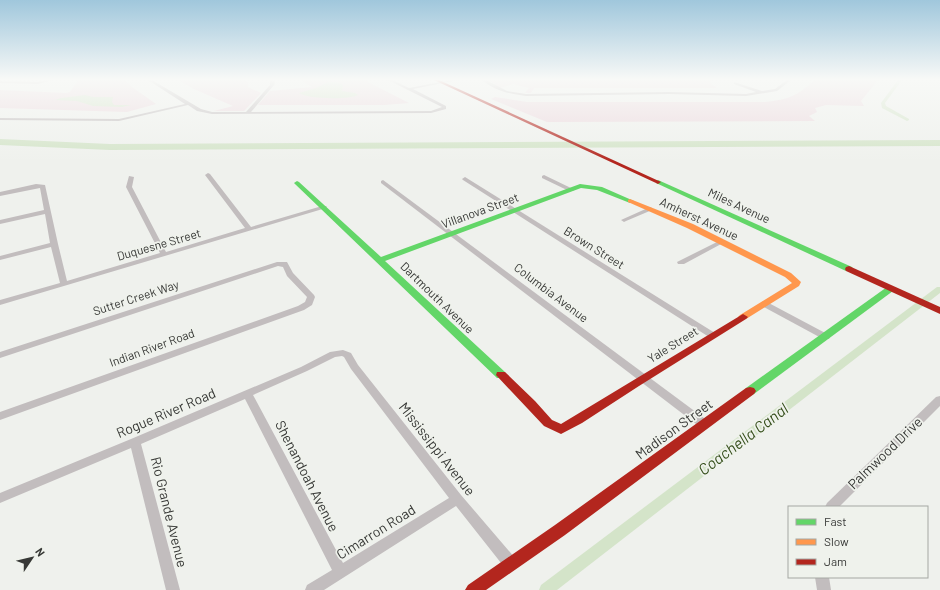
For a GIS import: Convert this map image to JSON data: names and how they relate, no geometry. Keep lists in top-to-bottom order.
{
  "streets": {
    "street": [
      "Miles Avenue",
      "Villanova Street",
      "Amherst Avenue",
      "Duquesne Street",
      "Brown Street",
      "Columbia Avenue",
      "Sutter Creek Way",
      "Dartmouth Avenue",
      "Yale Street",
      "Indian River Road",
      "Rogue River Road",
      "Madison Street",
      "Mississippi Avenue",
      "Palmwood Drive",
      "Shenandoah Avenue",
      "Rio Grande Avenue",
      "Cimarron Road"
    ]
  },
  "crossings": [
    ["Miles Avenue", "Madison Street"],
    ["Villanova Street", "Amherst Avenue"],
    ["Villanova Street", "Brown Street"],
    ["Villanova Street", "Columbia Avenue"],
    ["Villanova Street", "Dartmouth Avenue"],
    ["Amherst Avenue", "Yale Street"],
    ["Duquesne Street", "Dartmouth Avenue"],
    ["Brown Street", "Yale Street"],
    ["Columbia Avenue", "Yale Street"],
    ["Columbia Avenue", "Madison Street"],
    ["Sutter Creek Way", "Indian River Road"],
    ["Dartmouth Avenue", "Yale Street"],
    ["Rogue River Road", "Mississippi Avenue"],
    ["Rogue River Road", "Shenandoah Avenue"],
    ["Rogue River Road", "Rio Grande Avenue"],
    ["Madison Street", "Mississippi Avenue"],
    ["Mississippi Avenue", "Cimarron Road"],
    ["Shenandoah Avenue", "Cimarron Road"]
  ],
  "water": ["Coachella Canal"],
  "legend": ["Fast", "Slow", "Jam"],
  "north": "top right"
}
